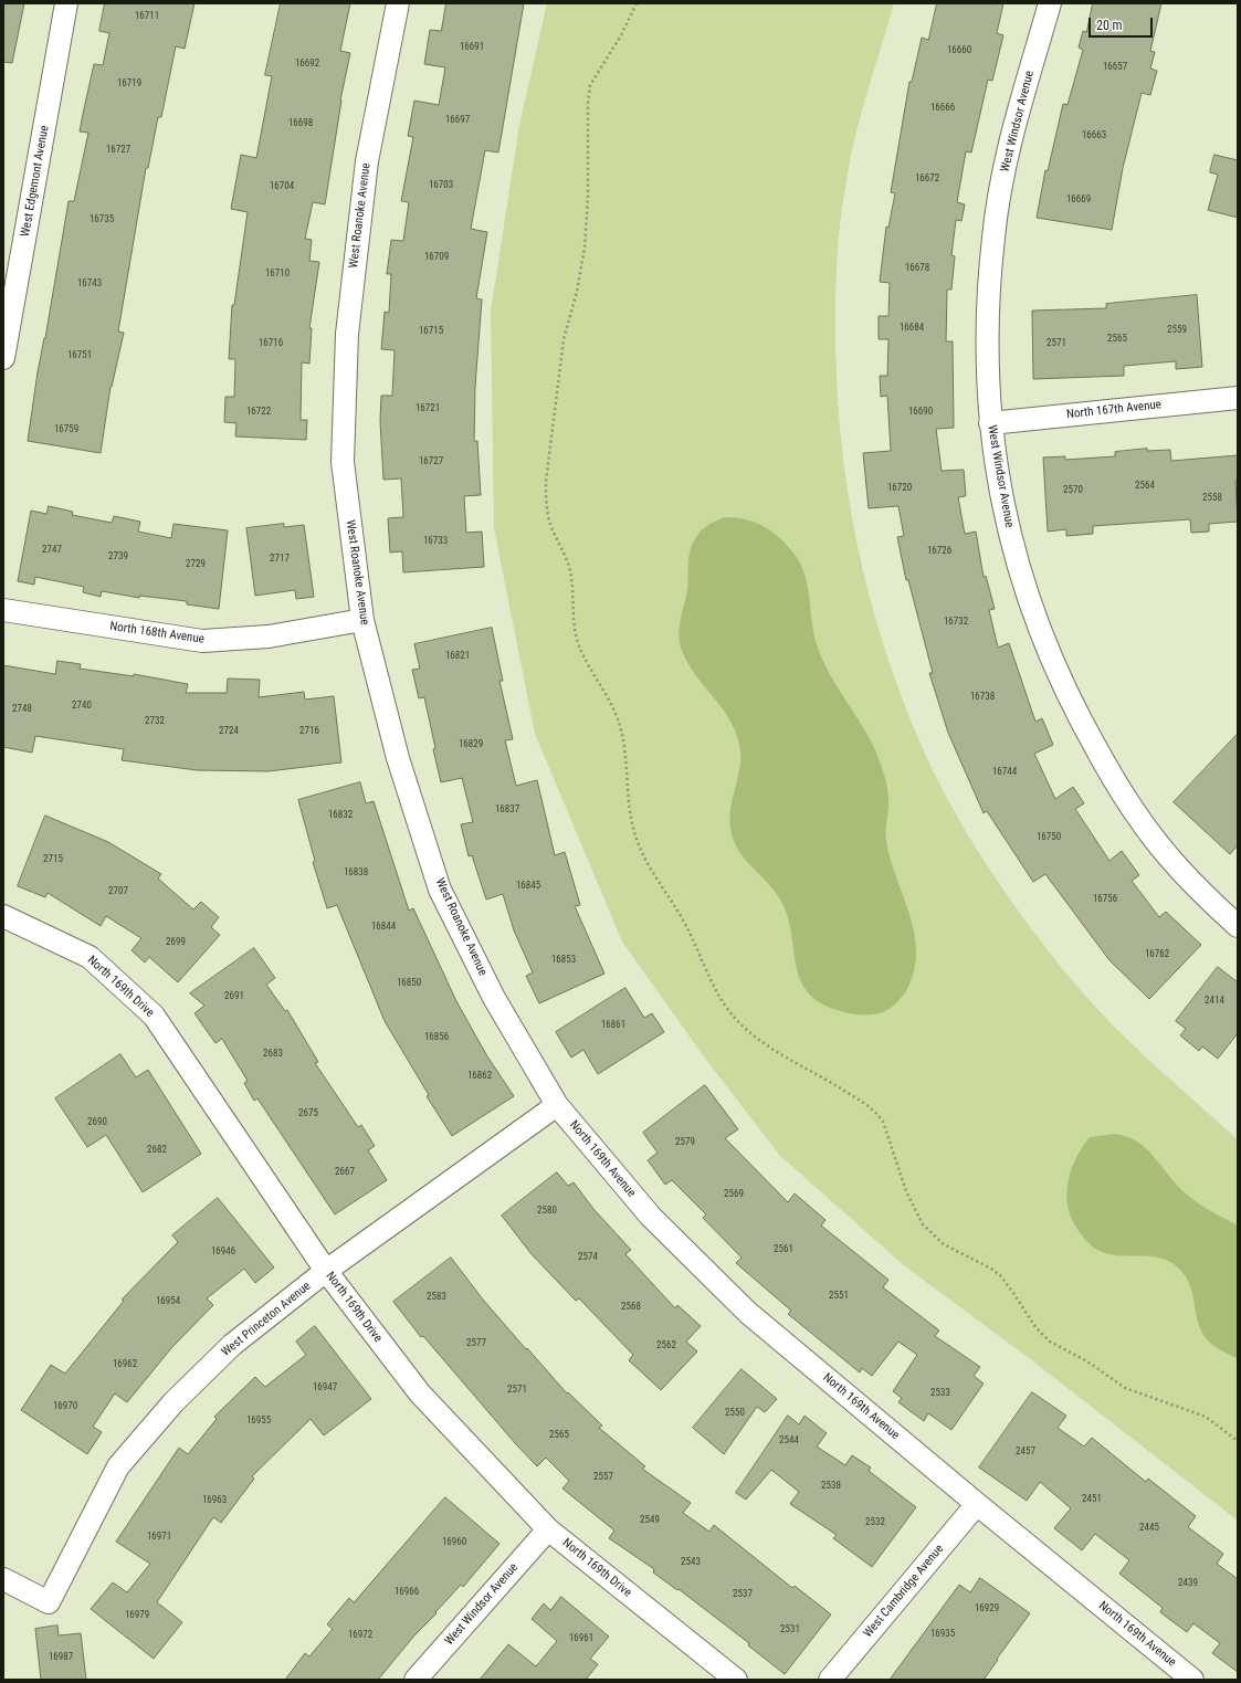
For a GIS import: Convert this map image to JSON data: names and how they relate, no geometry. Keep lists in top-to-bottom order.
{
  "streets": {
    "street": [
      "West Windsor Avenue",
      "West Edgemont Avenue",
      "West Roanoke Avenue",
      "North 167th Avenue",
      "North 168th Avenue",
      "North 169th Drive",
      "North 169th Avenue",
      "West Princeton Avenue",
      "West Cambridge Avenue"
    ]
  },
  "crossings": [
    ["West Windsor Avenue", "North 167th Avenue"],
    ["West Windsor Avenue", "North 169th Drive"],
    ["West Roanoke Avenue", "North 168th Avenue"],
    ["West Roanoke Avenue", "North 169th Avenue"],
    ["West Roanoke Avenue", "West Princeton Avenue"],
    ["North 169th Drive", "West Princeton Avenue"],
    ["North 169th Avenue", "West Princeton Avenue"],
    ["North 169th Avenue", "West Cambridge Avenue"]
  ],
  "house_numbers": [
    "16711",
    "16691",
    "16660",
    "16692",
    "16657",
    "16719",
    "16666",
    "16697",
    "16698",
    "16663",
    "16727",
    "16672",
    "16703",
    "16704",
    "16669",
    "16735",
    "16709",
    "16678",
    "16710",
    "16743",
    "16684",
    "2559",
    "16715",
    "2565",
    "16716",
    "2571",
    "16751",
    "16721",
    "16722",
    "16690",
    "16759",
    "16727",
    "2564",
    "16720",
    "2570",
    "2558",
    "16733",
    "2747",
    "16726",
    "2739",
    "2717",
    "2729",
    "16732",
    "16821",
    "16738",
    "2740",
    "2748",
    "2732",
    "2724",
    "2716",
    "16829",
    "16744",
    "16837",
    "16832",
    "16750",
    "2715",
    "16838",
    "16845",
    "2707",
    "16756",
    "16844",
    "2699",
    "16762",
    "16853",
    "16850",
    "2691",
    "2414",
    "16861",
    "16856",
    "2683",
    "16862",
    "2675",
    "2690",
    "2579",
    "2682",
    "2667",
    "2569",
    "2580",
    "2561",
    "16946",
    "2574",
    "2551",
    "2583",
    "16954",
    "2568",
    "2577",
    "2562",
    "16962",
    "16947",
    "2571",
    "2533",
    "16970",
    "2550",
    "16955",
    "2565",
    "2544",
    "2457",
    "2557",
    "2538",
    "2451",
    "16963",
    "2549",
    "2532",
    "2445",
    "16971",
    "16960",
    "2543",
    "2439",
    "16966",
    "2537",
    "16929",
    "16979",
    "2531",
    "16935",
    "16972",
    "16961",
    "16987"
  ],
  "scale_bar": "20 m"
}
